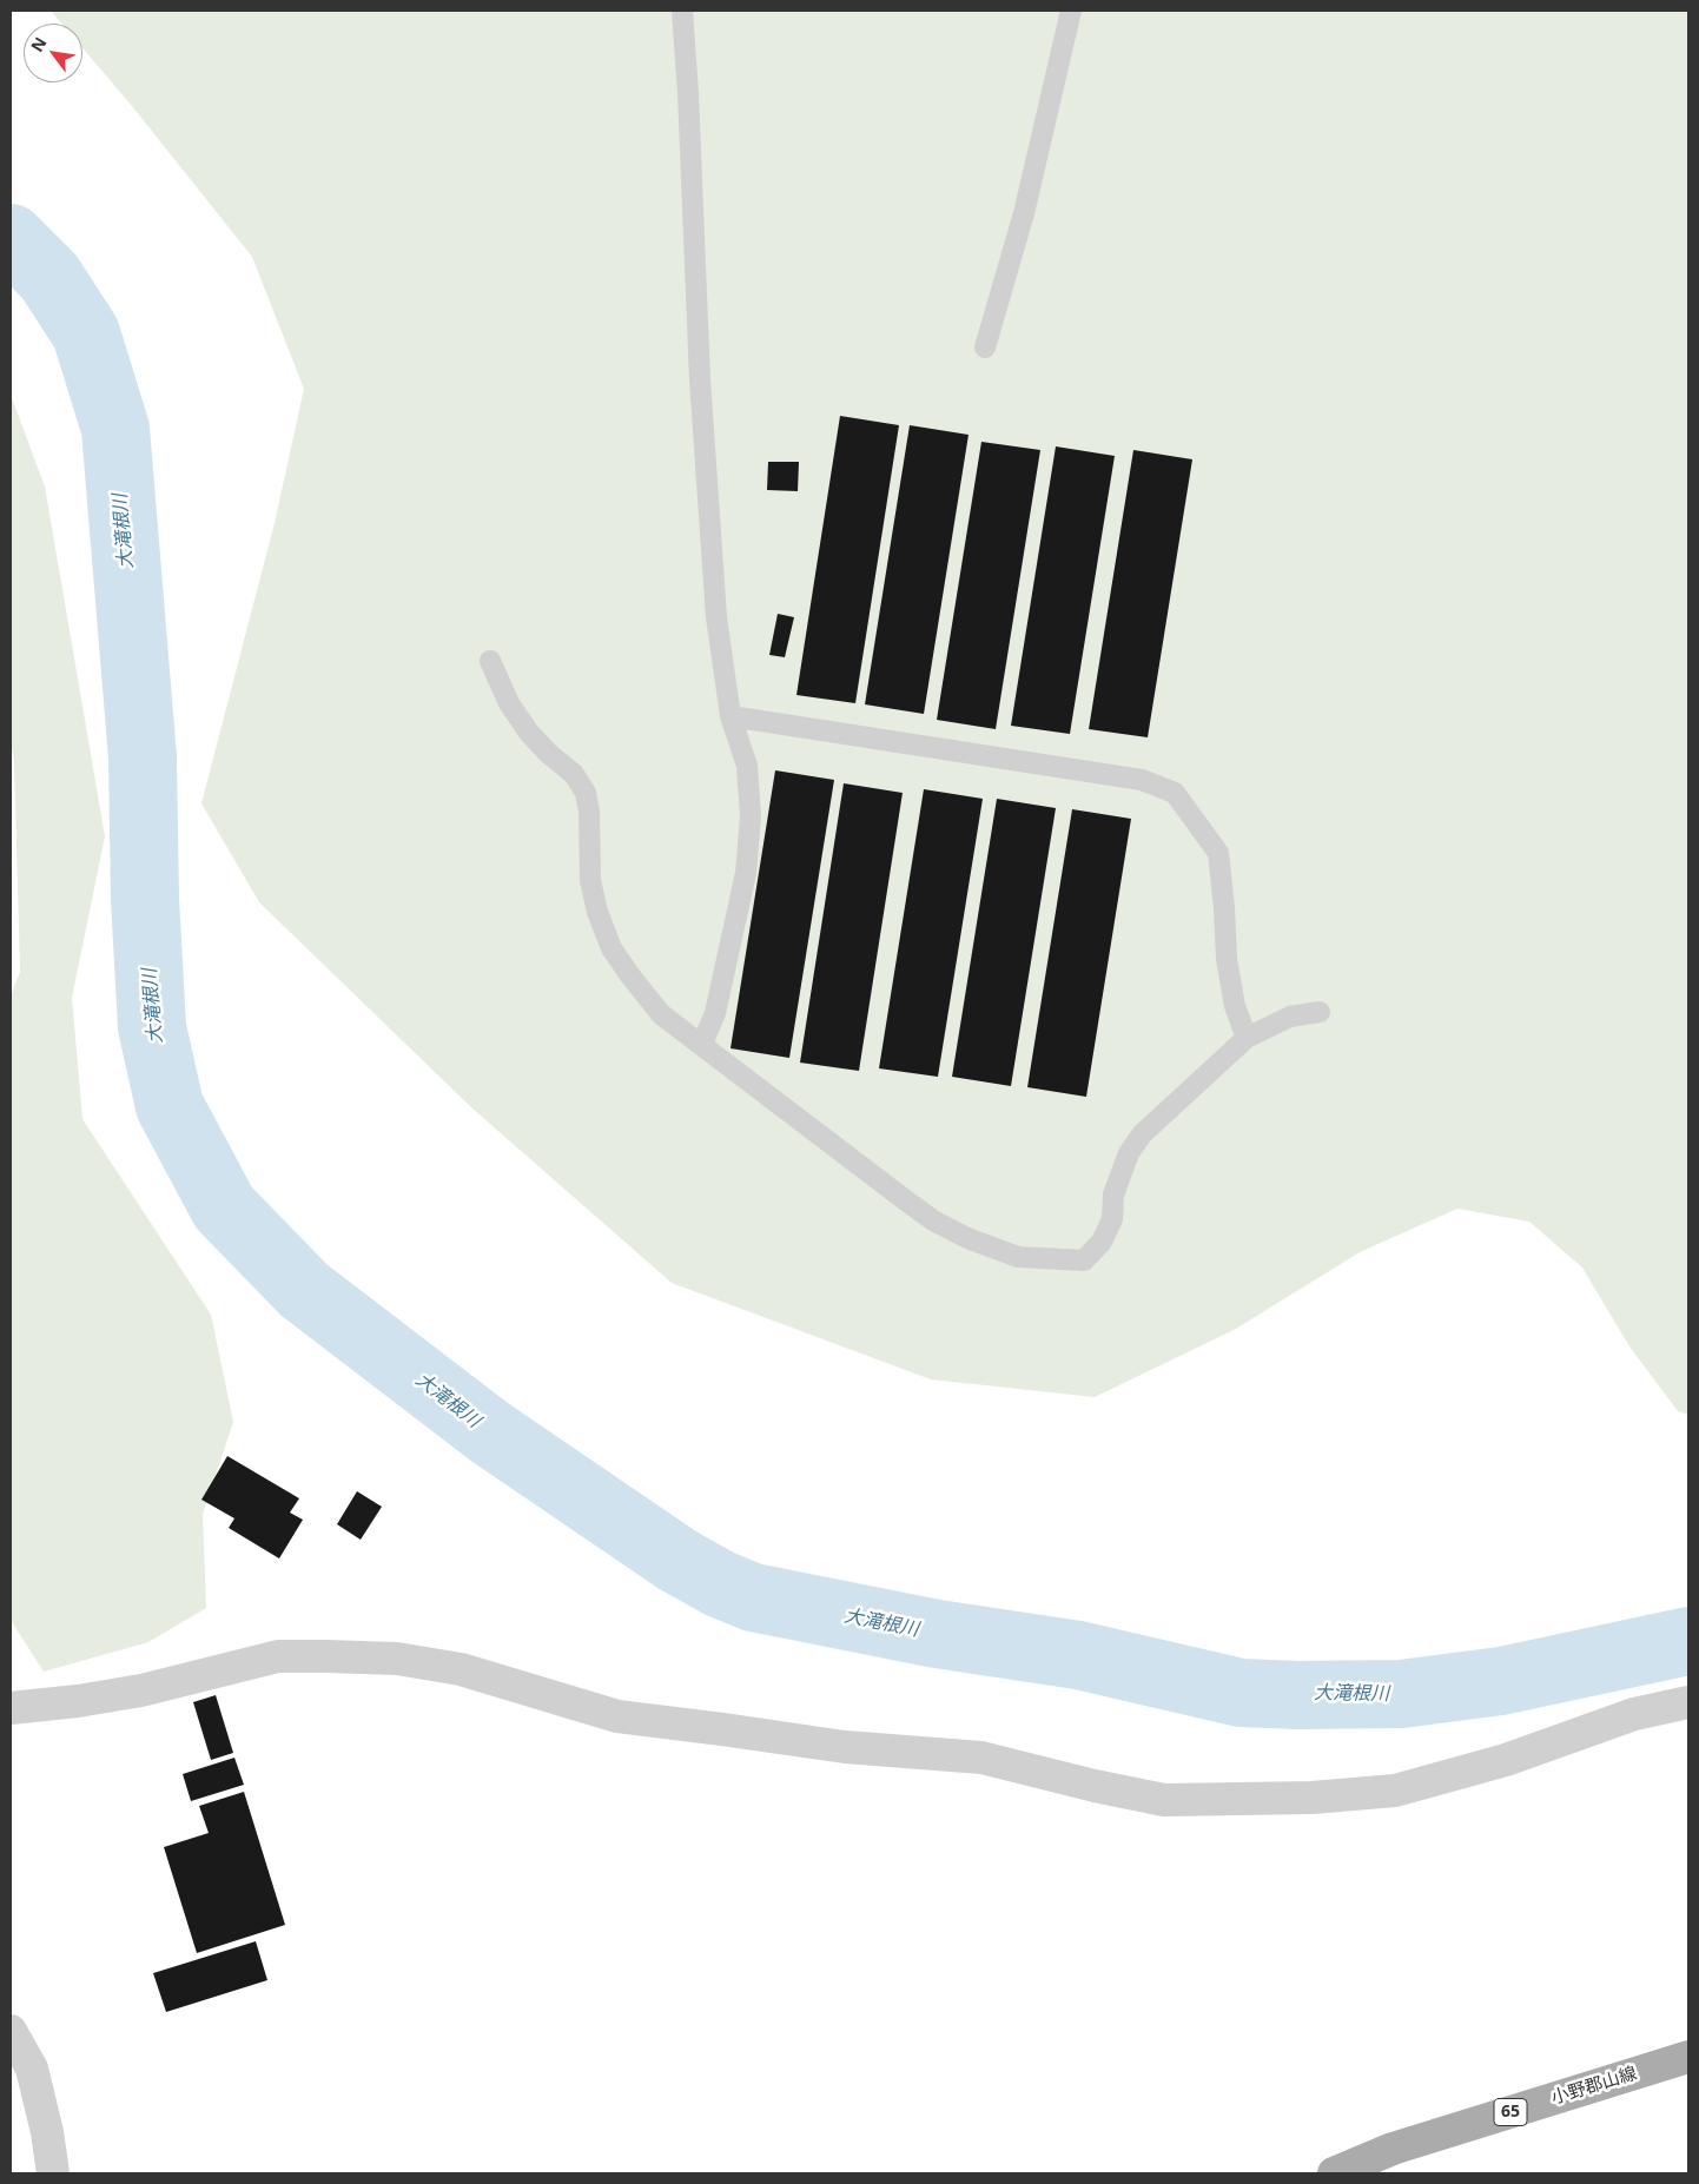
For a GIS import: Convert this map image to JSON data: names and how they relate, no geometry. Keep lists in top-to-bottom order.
{
  "streets": {
    "main road": ["小野郡山線", "65"]
  },
  "water": ["大滝根川"],
  "north": "top left"
}
